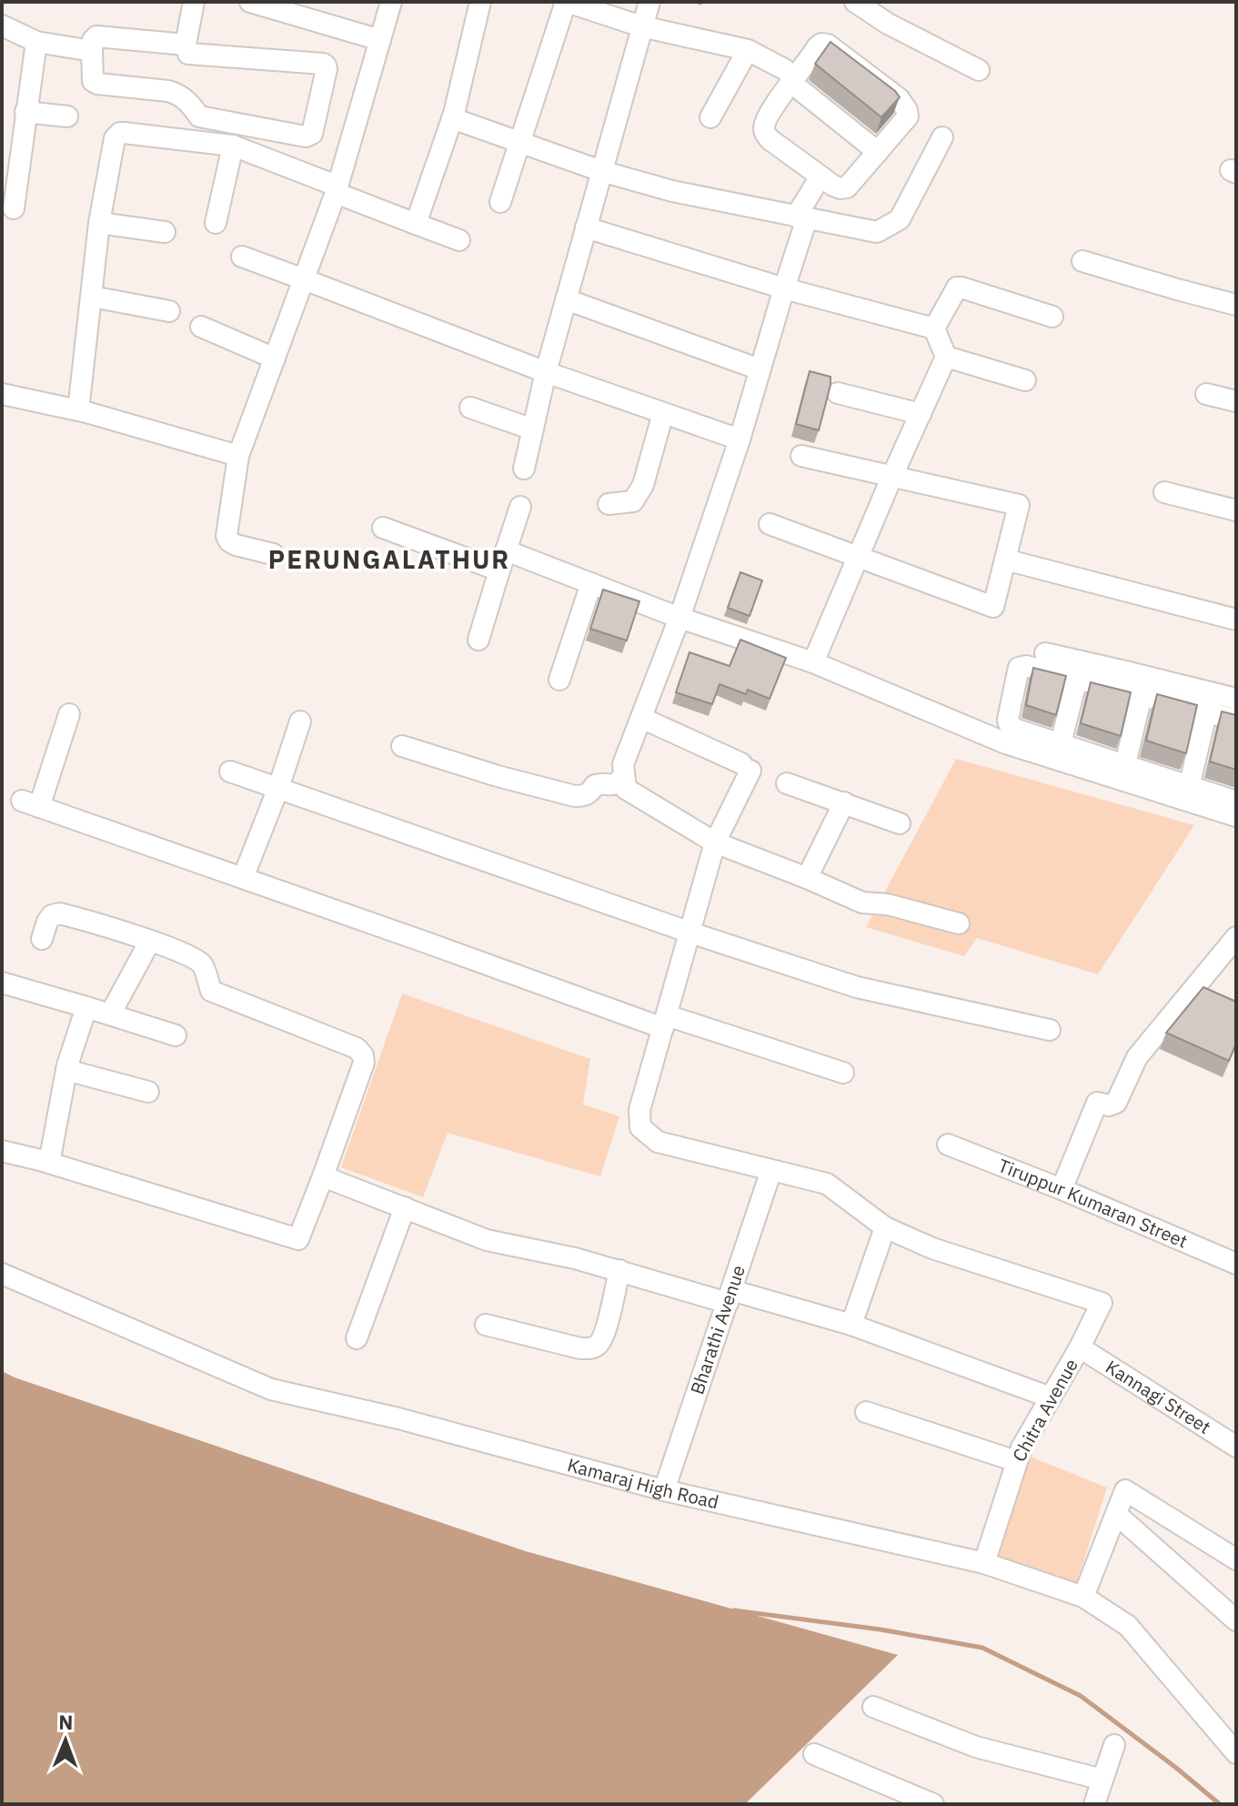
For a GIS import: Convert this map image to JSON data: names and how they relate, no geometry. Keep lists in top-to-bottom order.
{
  "streets": {
    "street": [
      "Tiruppur Kumaran Street",
      "Bharathi Avenue",
      "Kannagi Street",
      "Chitra Avenue",
      "Kamaraj High Road"
    ]
  },
  "crossings": [
    ["Bharathi Avenue", "Kamaraj High Road"],
    ["Kannagi Street", "Chitra Avenue"],
    ["Chitra Avenue", "Kamaraj High Road"]
  ],
  "districts": ["PERUNGALATHUR"],
  "north": "top"
}
